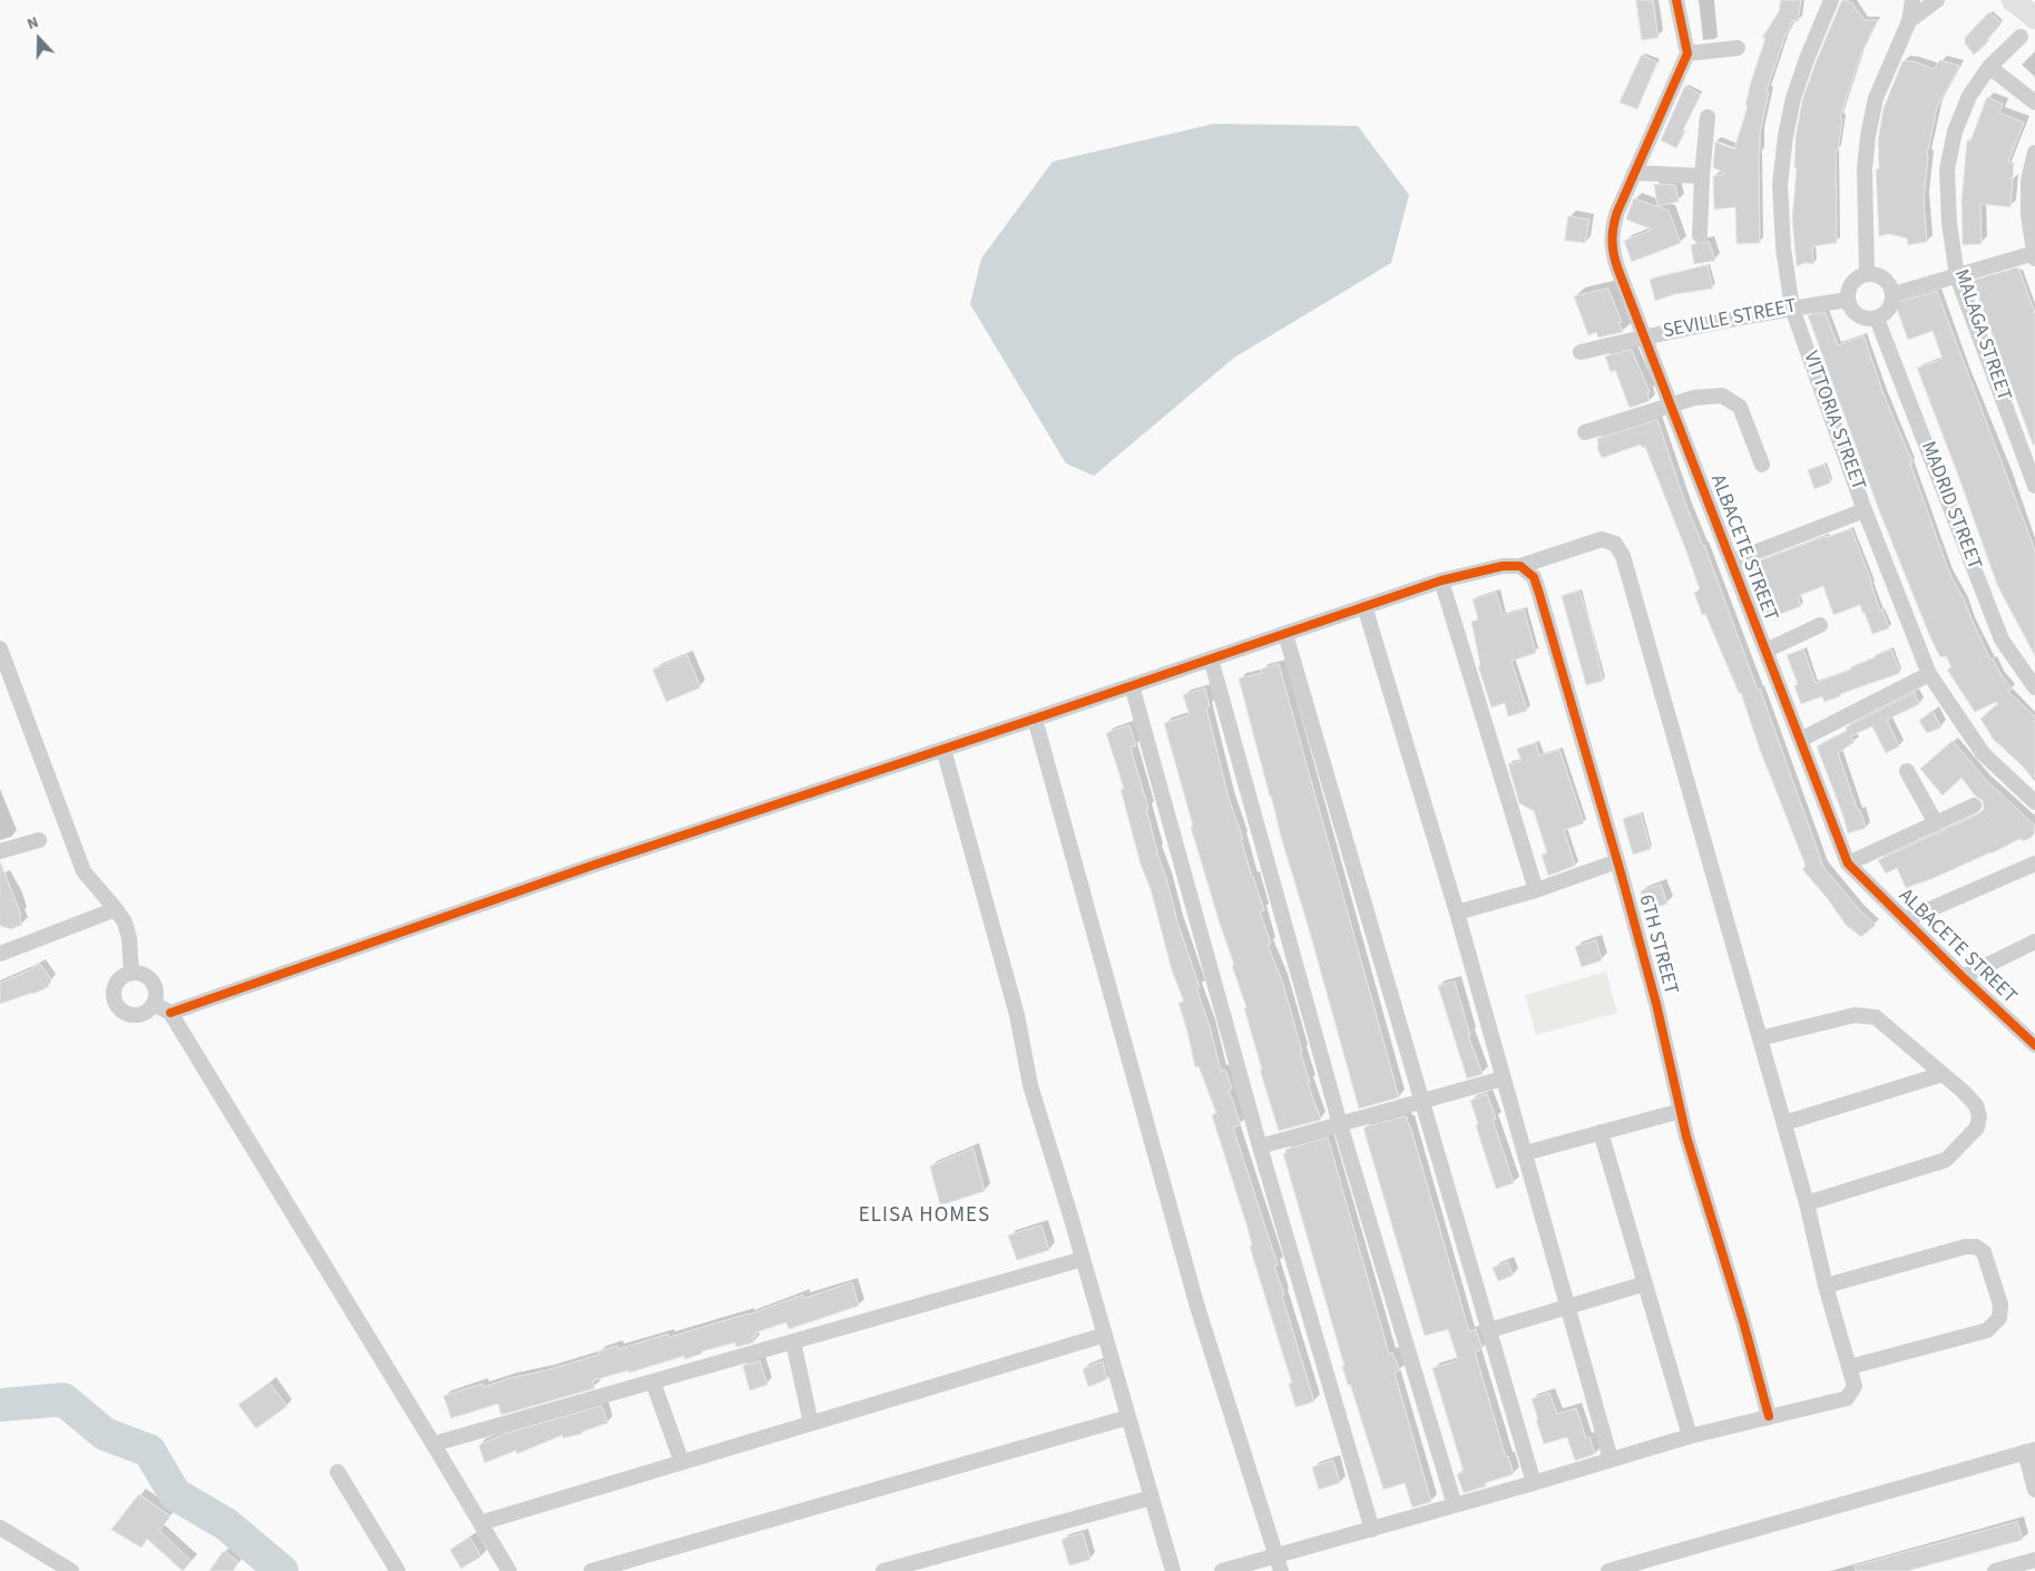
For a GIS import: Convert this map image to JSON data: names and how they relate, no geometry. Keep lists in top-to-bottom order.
{
  "streets": {
    "street": [
      "SEVILLE STREET",
      "MALAGA STREET",
      "VITTORIA STREET",
      "MADRID STREET",
      "ALBACETE STREET",
      "6TH STREET"
    ]
  },
  "crossings": [
    ["SEVILLE STREET", "VITTORIA STREET"],
    ["SEVILLE STREET", "MADRID STREET"],
    ["SEVILLE STREET", "ALBACETE STREET"]
  ],
  "districts": ["ELISA HOMES"],
  "north": "top"
}
